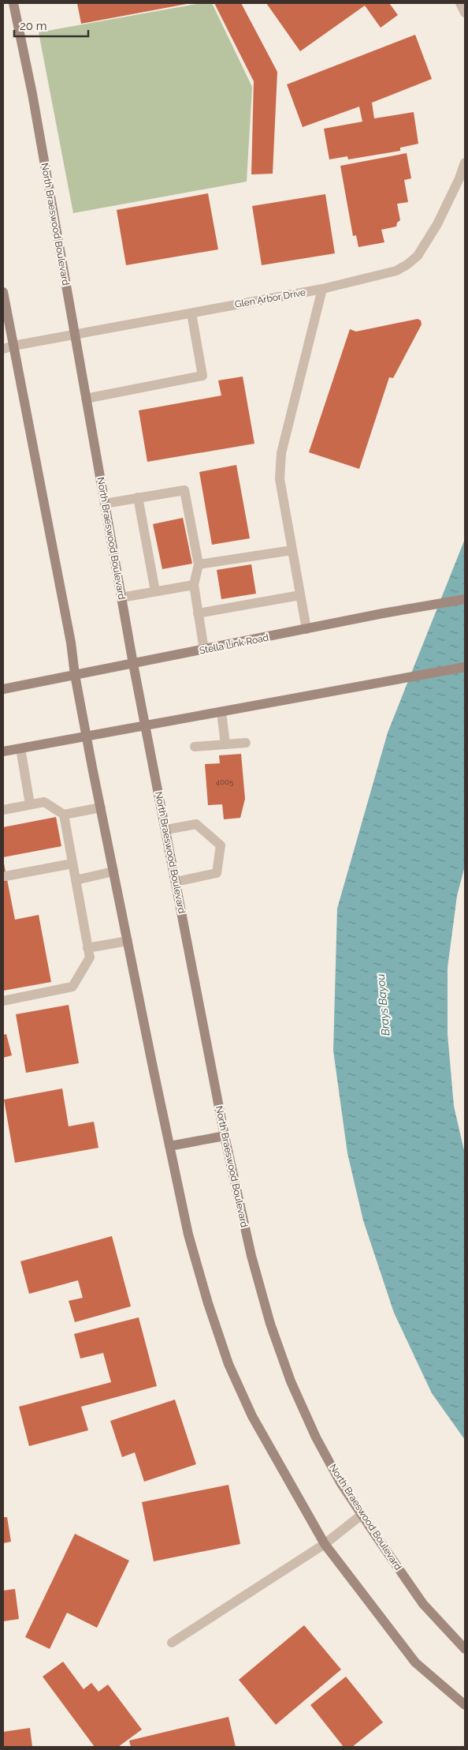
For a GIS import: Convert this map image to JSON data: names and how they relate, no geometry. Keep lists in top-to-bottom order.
{
  "streets": {
    "main road": ["North Braeswood Boulevard", "Stella Link Road"],
    "street": ["Glen Arbor Drive"]
  },
  "crossings": [
    ["North Braeswood Boulevard", "Glen Arbor Drive"],
    ["North Braeswood Boulevard", "Stella Link Road"]
  ],
  "water": ["Brays Bayou"],
  "house_numbers": ["4005"],
  "scale_bar": "20 m"
}
